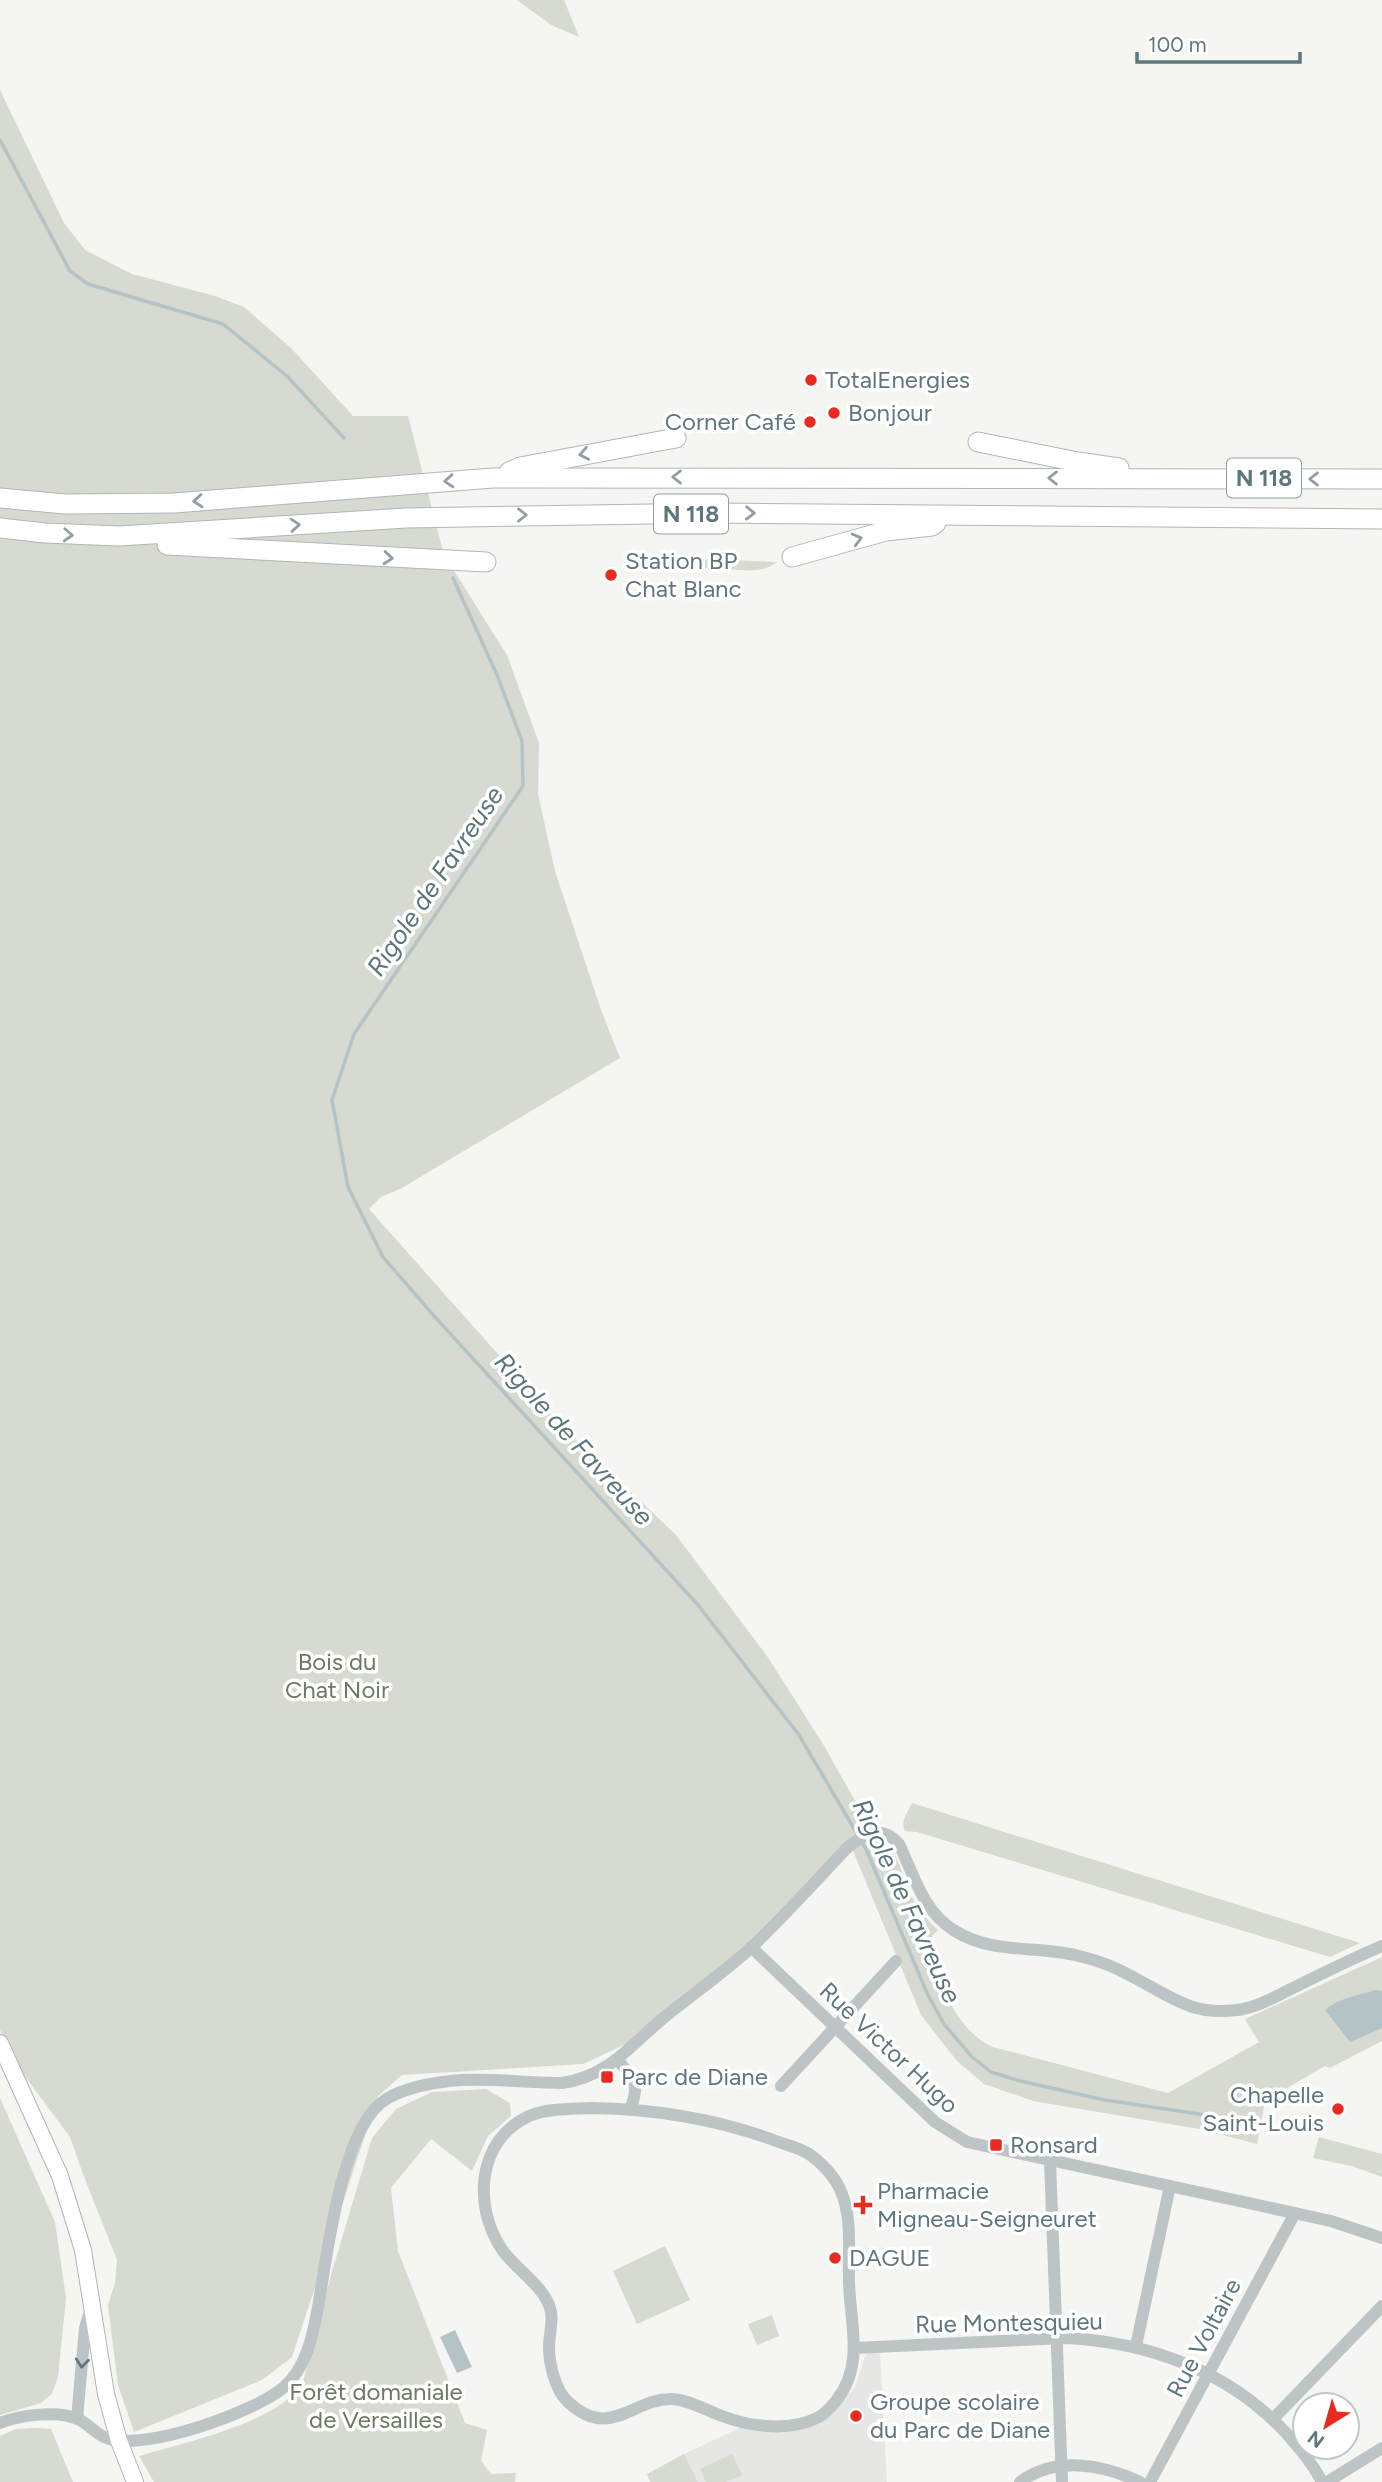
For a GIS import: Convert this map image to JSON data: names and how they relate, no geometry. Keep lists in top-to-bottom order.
{
  "streets": {
    "highway": ["N 118"],
    "street": ["Rue Victor Hugo", "Rue Montesquieu", "Rue Voltaire"]
  },
  "crossings": [
    ["Rue Victor Hugo", "Rue Voltaire"],
    ["Rue Montesquieu", "Rue Voltaire"]
  ],
  "water": ["Rigole de Favreuse"],
  "parks": ["Bois du Chat Noir", "Forêt domaniale de Versailles"],
  "places": {
    "other": [
      "TotalEnergies",
      "Bonjour",
      "Corner Café",
      "Station BP Chat Blanc",
      "Chapelle Saint-Louis",
      "DAGUE",
      "Groupe scolaire du Parc de Diane"
    ],
    "transit": ["Parc de Diane", "Ronsard"],
    "health": ["Pharmacie Migneau-Seigneuret"]
  },
  "scale_bar": "100 m",
  "north": "bottom left"
}
